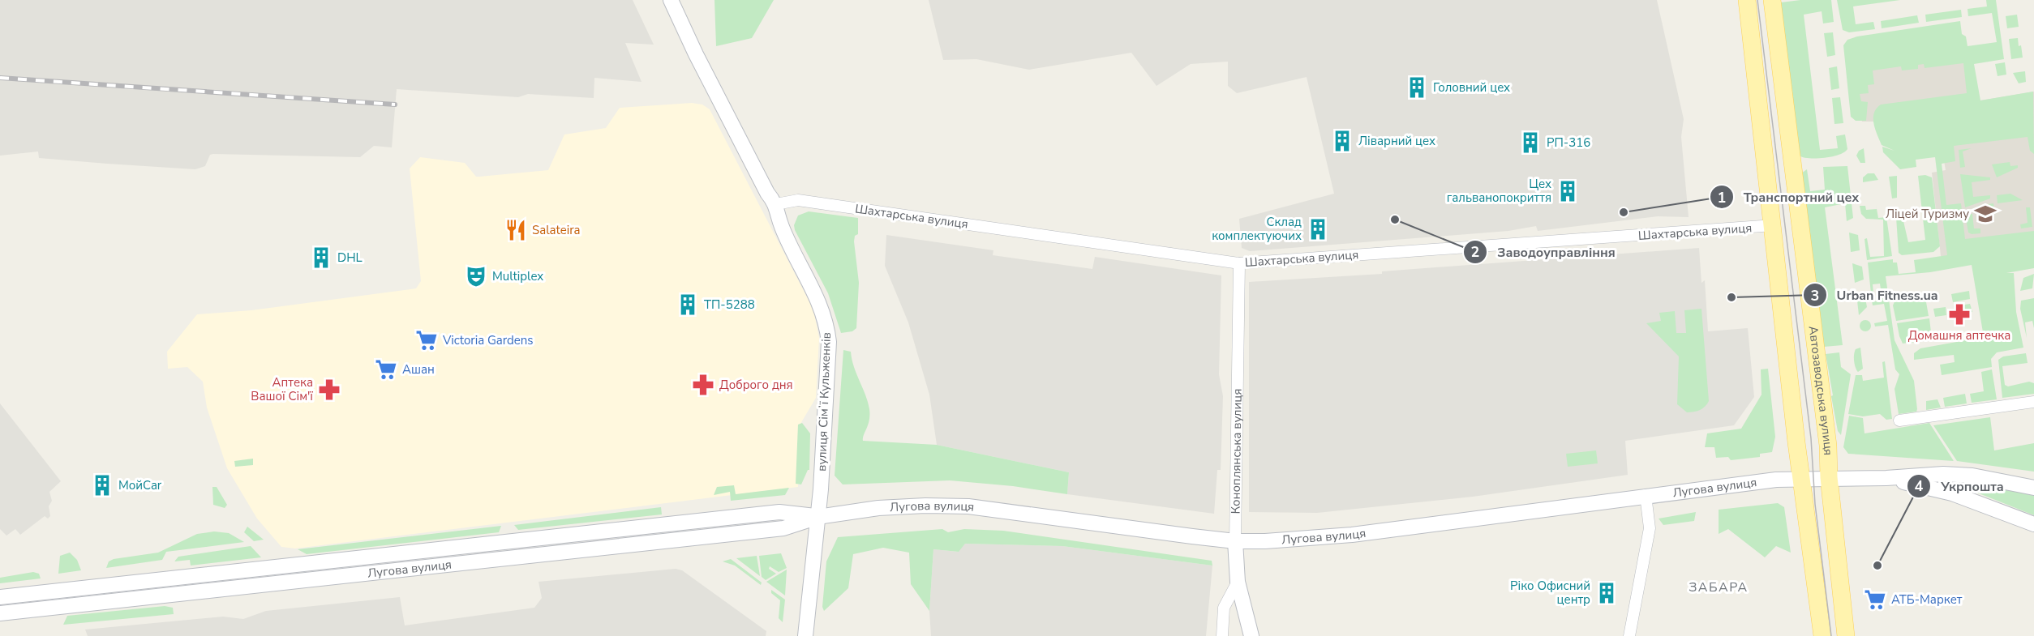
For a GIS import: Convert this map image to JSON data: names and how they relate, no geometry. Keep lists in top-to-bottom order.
{
  "streets": {
    "main road": [
      "Автозаводська вулиця",
      "вулиця Сімʼї Кульженків",
      "Коноплянська вулиця",
      "Лугова вулиця"
    ],
    "street": ["Шахтарська вулиця"]
  },
  "crossings": [
    ["Шахтарська вулиця", "вулиця Сімʼї Кульженків"],
    ["Шахтарська вулиця", "Коноплянська вулиця"],
    ["Автозаводська вулиця", "Лугова вулиця"],
    ["вулиця Сімʼї Кульженків", "Лугова вулиця"],
    ["Коноплянська вулиця", "Лугова вулиця"]
  ],
  "districts": ["ЗАБАРА"],
  "places": {
    "building": [
      "Головний цех",
      "Ліварний цех",
      "РП-316",
      "Цех гальванопокриття",
      "Склад комплектуючих",
      "DHL",
      "ТП-5288",
      "МойCar",
      "Ріко Офисний центр"
    ],
    "other": [
      "Транспортний цех",
      "Заводоуправління",
      "Urban Fitness.ua",
      "Укрпошта"
    ],
    "school or university": ["Ліцей Туризму"],
    "restaurant": ["Salateira"],
    "theatre": ["Multiplex"],
    "pharmacy": ["Домашня аптечка", "Доброго дня", "Аптека Вашої Сім'ї"],
    "supermarket": ["Victoria Gardens", "Ашан", "АТБ-Маркет"]
  }
}
